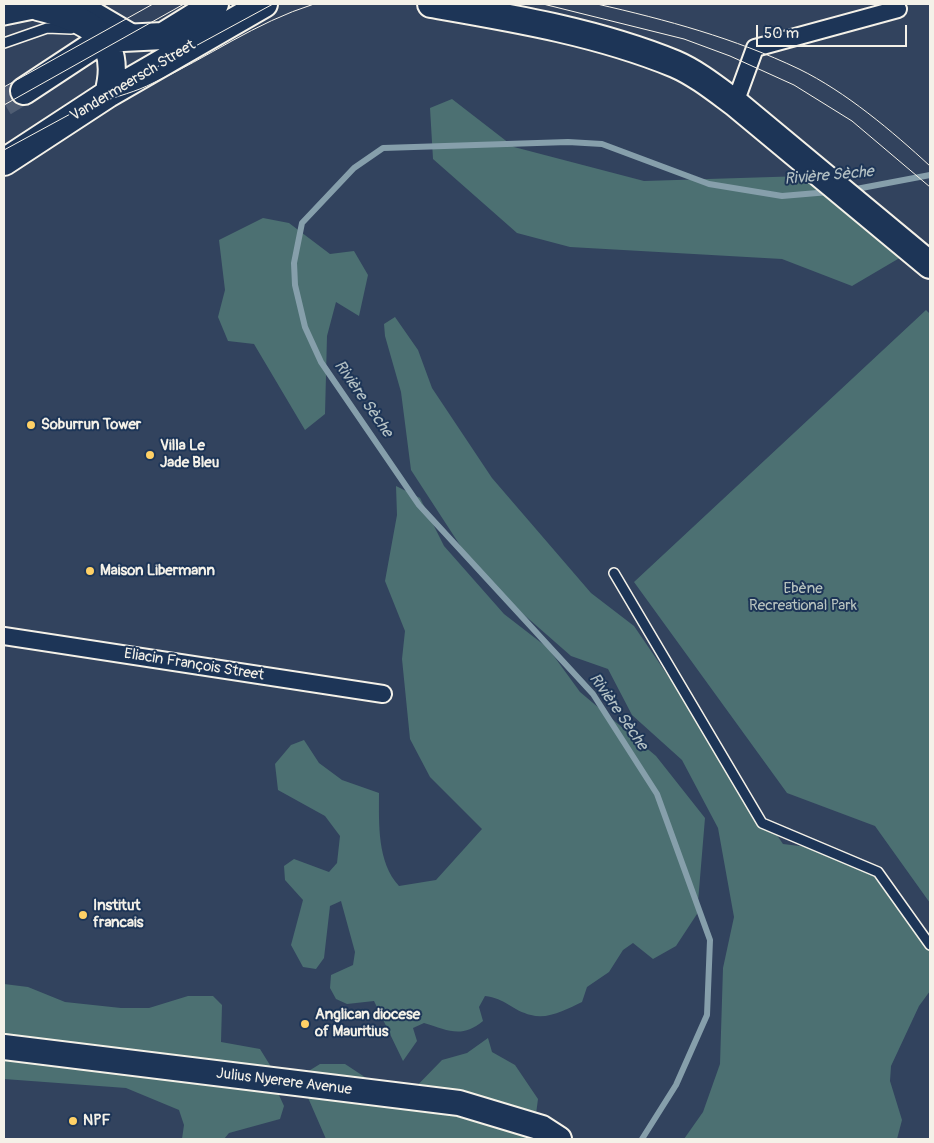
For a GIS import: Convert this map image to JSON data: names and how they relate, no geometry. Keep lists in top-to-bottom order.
{
  "streets": {
    "main road": ["Vandermeersch Street", "Julius Nyerere Avenue"],
    "street": ["Eliacin François Street"]
  },
  "water": ["Rivière Sèche"],
  "parks": ["Ebène Recreational Park"],
  "places": [
    "Soburrun Tower",
    "Villa Le Jade Bleu",
    "Maison Libermann",
    "Institut francais",
    "Anglican diocese of Mauritius",
    "NPF"
  ],
  "scale_bar": "50 m"
}
